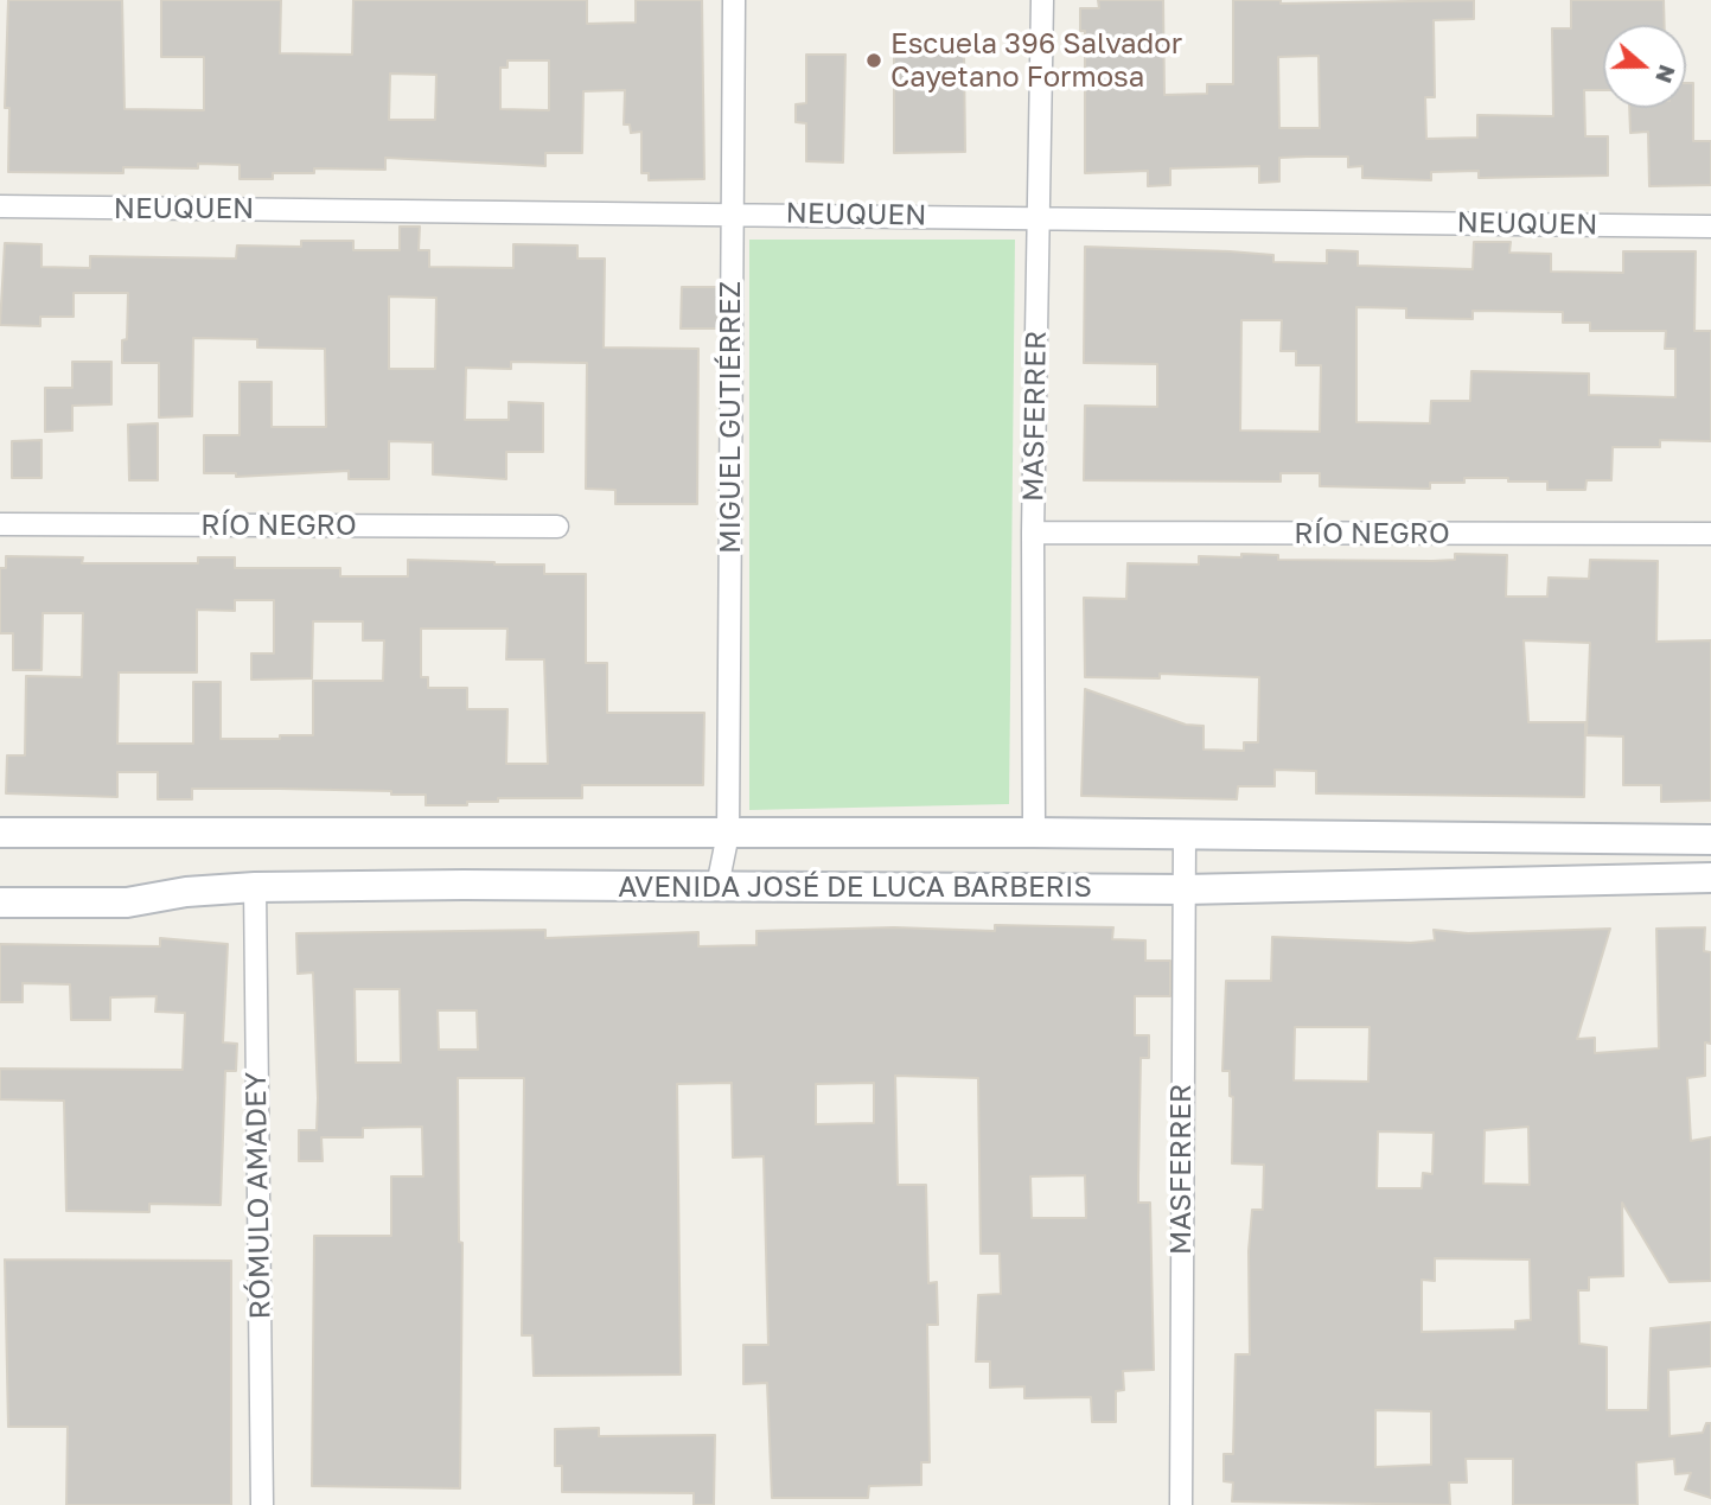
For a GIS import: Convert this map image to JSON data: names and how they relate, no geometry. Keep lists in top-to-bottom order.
{
  "streets": {
    "main road": ["AVENIDA JOSÉ DE LUCA BARBERIS"],
    "street": [
      "NEUQUEN",
      "MASFERRER",
      "MIGUEL GUTIÉRREZ",
      "RÍO NEGRO",
      "RÓMULO AMADEY"
    ]
  },
  "crossings": [
    ["NEUQUEN", "MASFERRER"],
    ["NEUQUEN", "MIGUEL GUTIÉRREZ"],
    ["MASFERRER", "RÍO NEGRO"],
    ["MASFERRER", "AVENIDA JOSÉ DE LUCA BARBERIS"],
    ["MIGUEL GUTIÉRREZ", "AVENIDA JOSÉ DE LUCA BARBERIS"],
    ["AVENIDA JOSÉ DE LUCA BARBERIS", "RÓMULO AMADEY"]
  ],
  "places": ["Escuela 396 Salvador Cayetano Formosa"],
  "north": "right"
}
